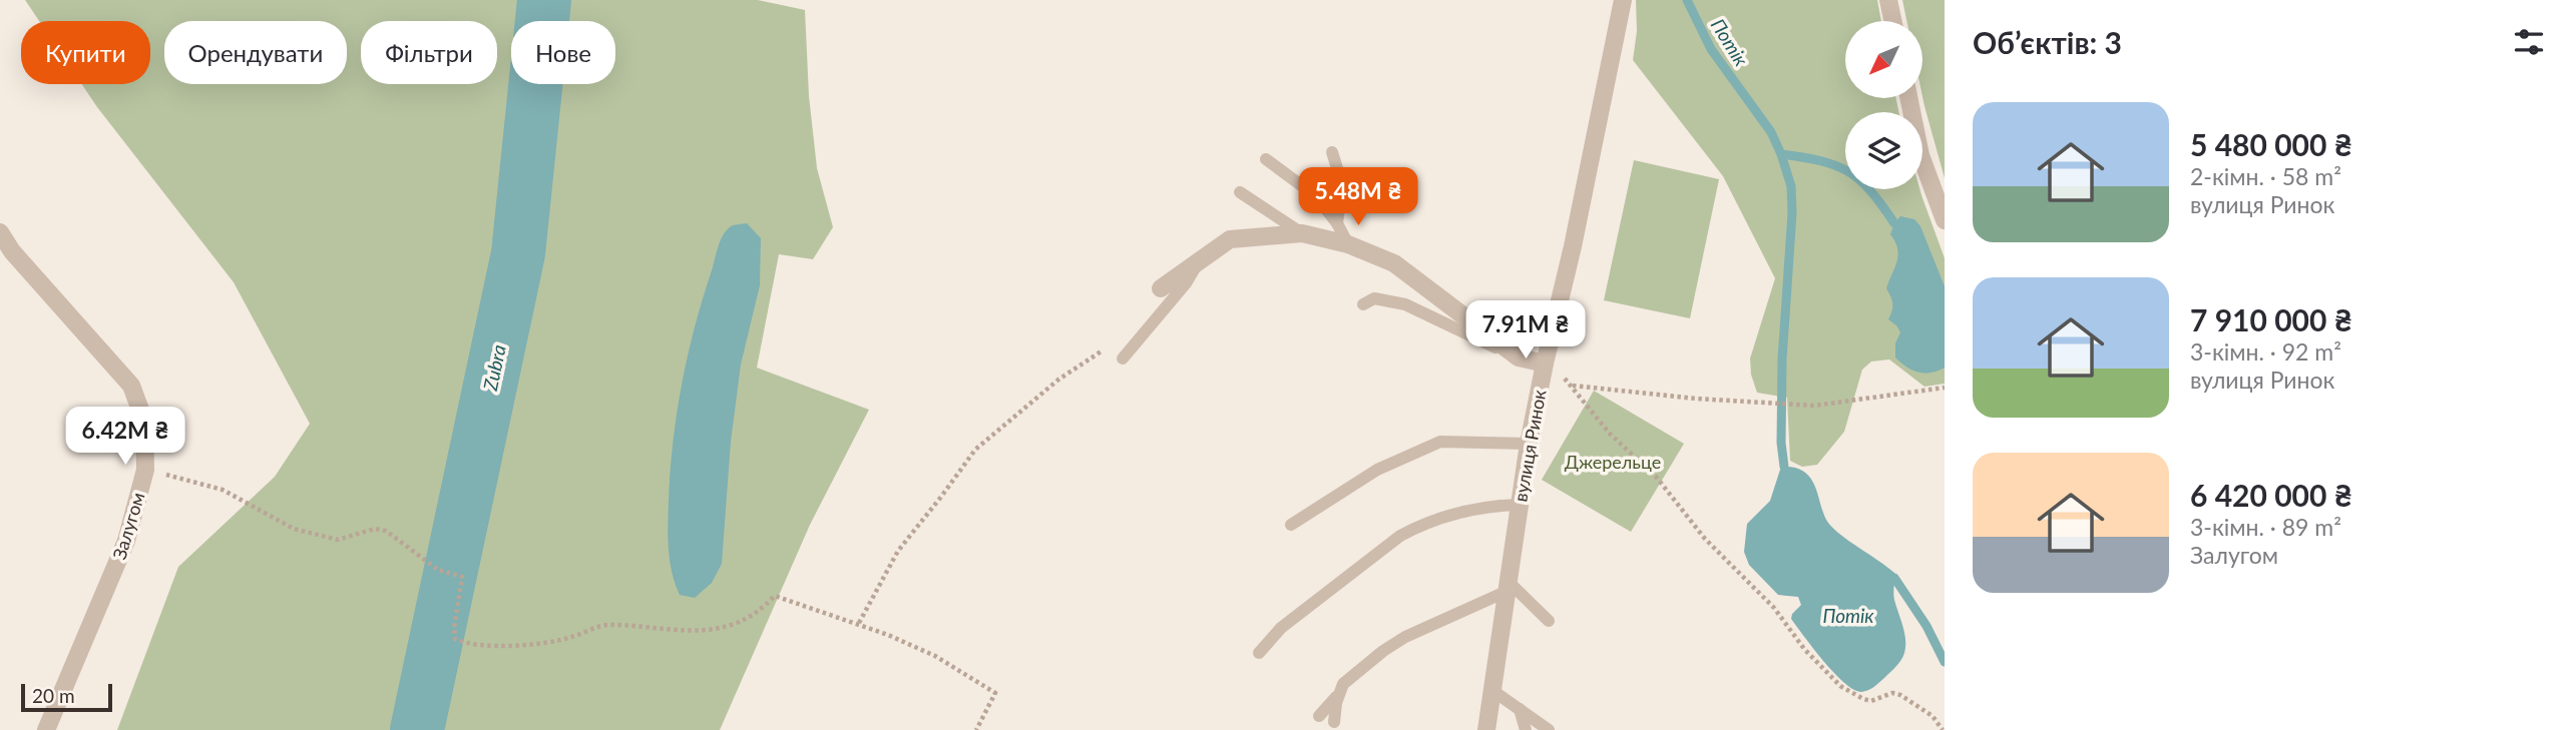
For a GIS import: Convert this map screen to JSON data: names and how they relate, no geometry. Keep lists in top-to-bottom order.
{
  "streets": {
    "street": ["вулиця Ринок", "Залугом"]
  },
  "water": ["Потік", "Zubra"],
  "parks": ["Джерельце"],
  "scale_bar": "20 m",
  "north": "bottom left",
  "page": {
    "heading": "Об’єктів: 3",
    "chip": [
      "Купити",
      "Орендувати",
      "Фільтри",
      "Нове"
    ],
    "list": [
      {
        "name": "5 480 000 ₴",
        "note": "2-кімн. · 58 m² · вулиця Ринок"
      },
      {
        "name": "7 910 000 ₴",
        "note": "3-кімн. · 92 m² · вулиця Ринок"
      },
      {
        "name": "6 420 000 ₴",
        "note": "3-кімн. · 89 m² · Залугом"
      }
    ],
    "price": ["5.48M ₴", "7.91M ₴", "6.42M ₴"],
    "scale": "20 m"
  }
}
